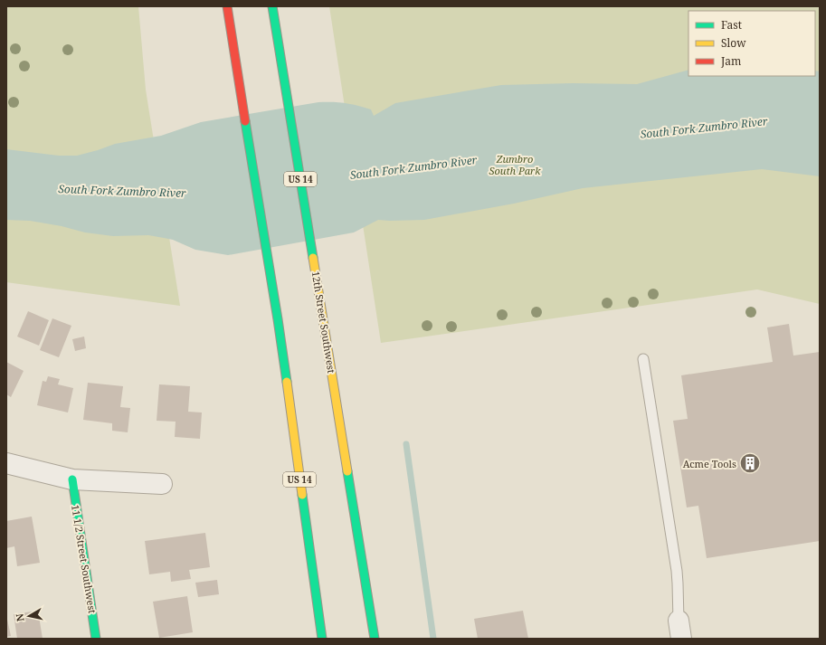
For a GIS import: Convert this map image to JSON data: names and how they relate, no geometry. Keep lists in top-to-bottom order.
{
  "streets": {
    "main road": ["US 14", "12th Street Southwest", "11 1/2 Street Southwest"]
  },
  "water": ["South Fork Zumbro River"],
  "parks": ["Zumbro South Park"],
  "places": {
    "building": ["Acme Tools"]
  },
  "legend": ["Fast", "Slow", "Jam"],
  "north": "left"
}
